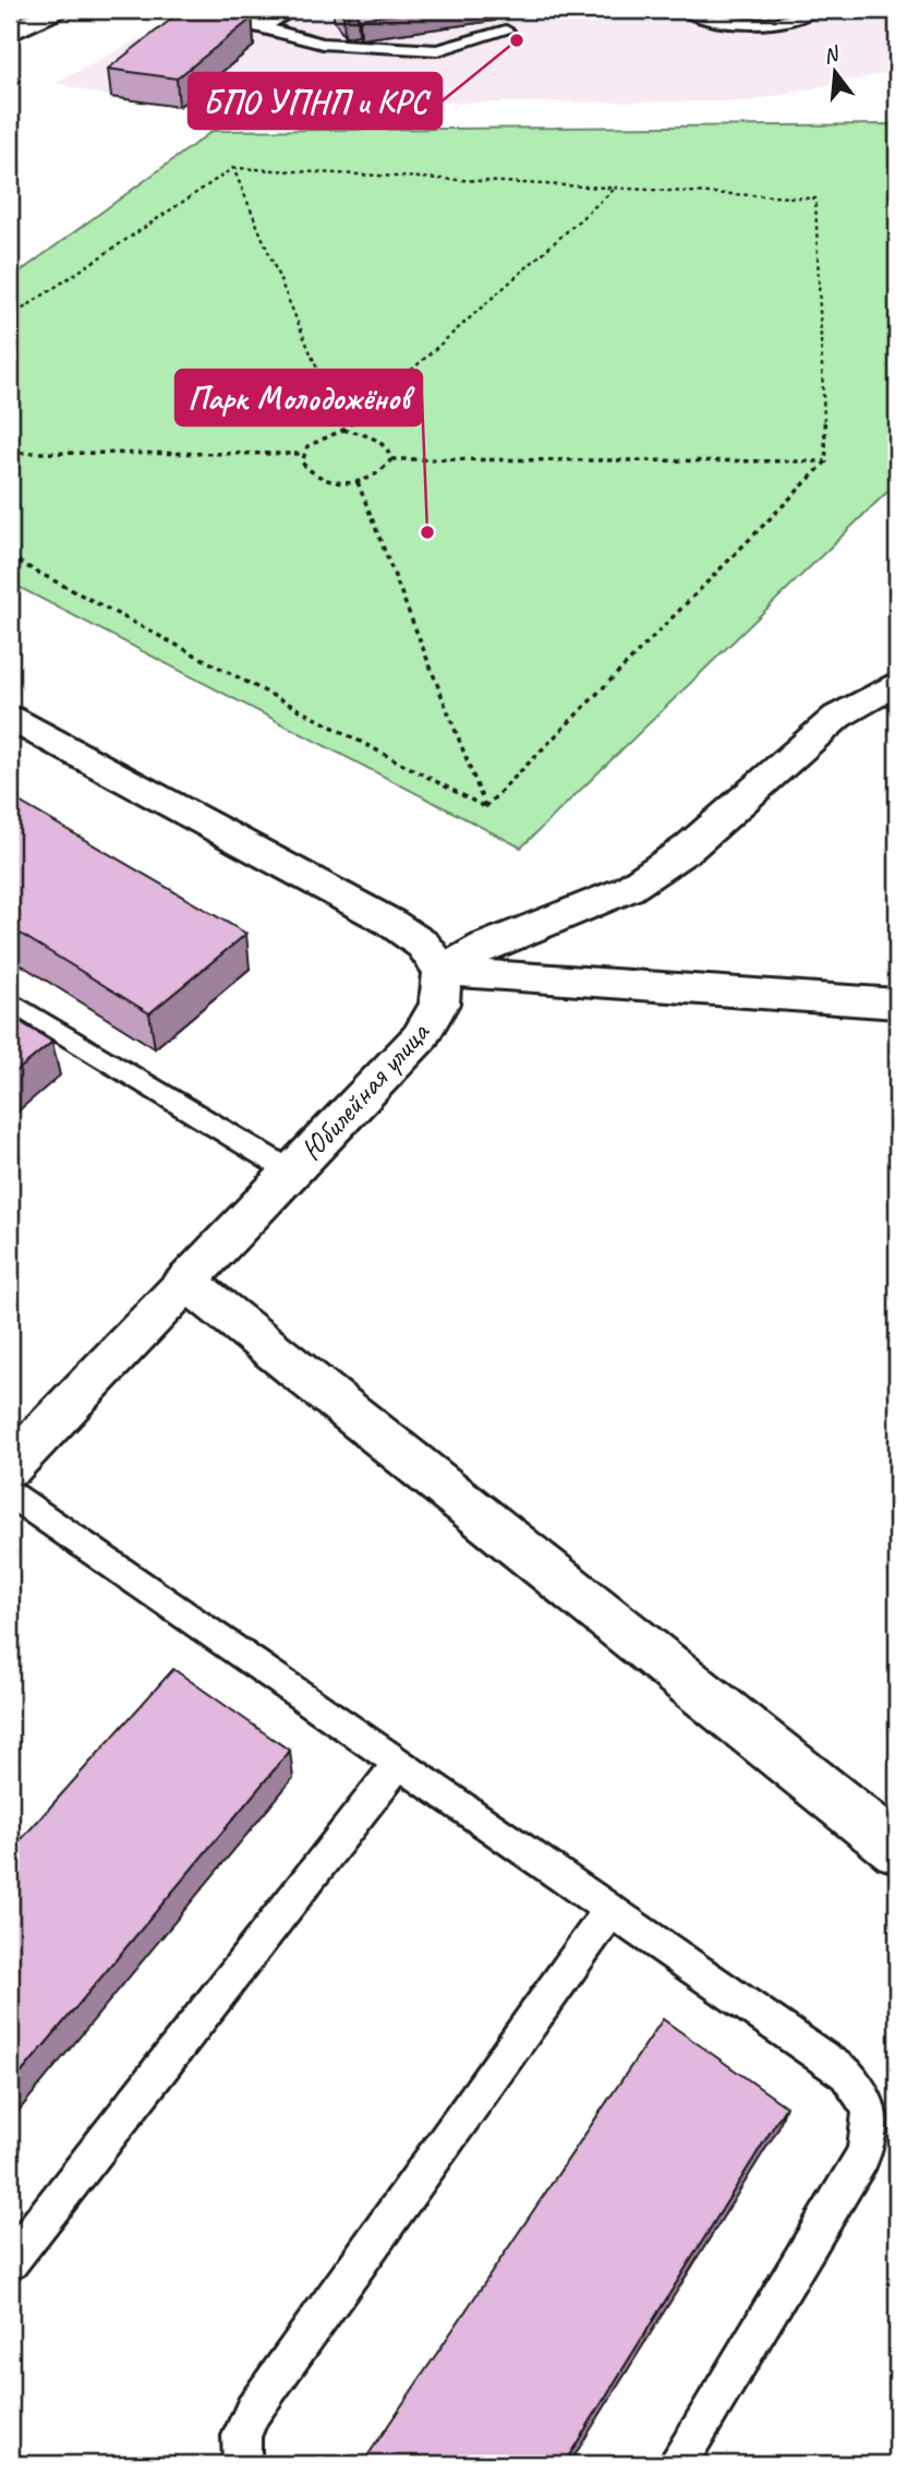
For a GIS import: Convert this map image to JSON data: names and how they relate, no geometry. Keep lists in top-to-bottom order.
{
  "streets": {
    "street": ["Юбилейная улица"]
  },
  "places": ["БПО УПНП и КРС", "Парк Молодожёнов"],
  "north": "top"
}
